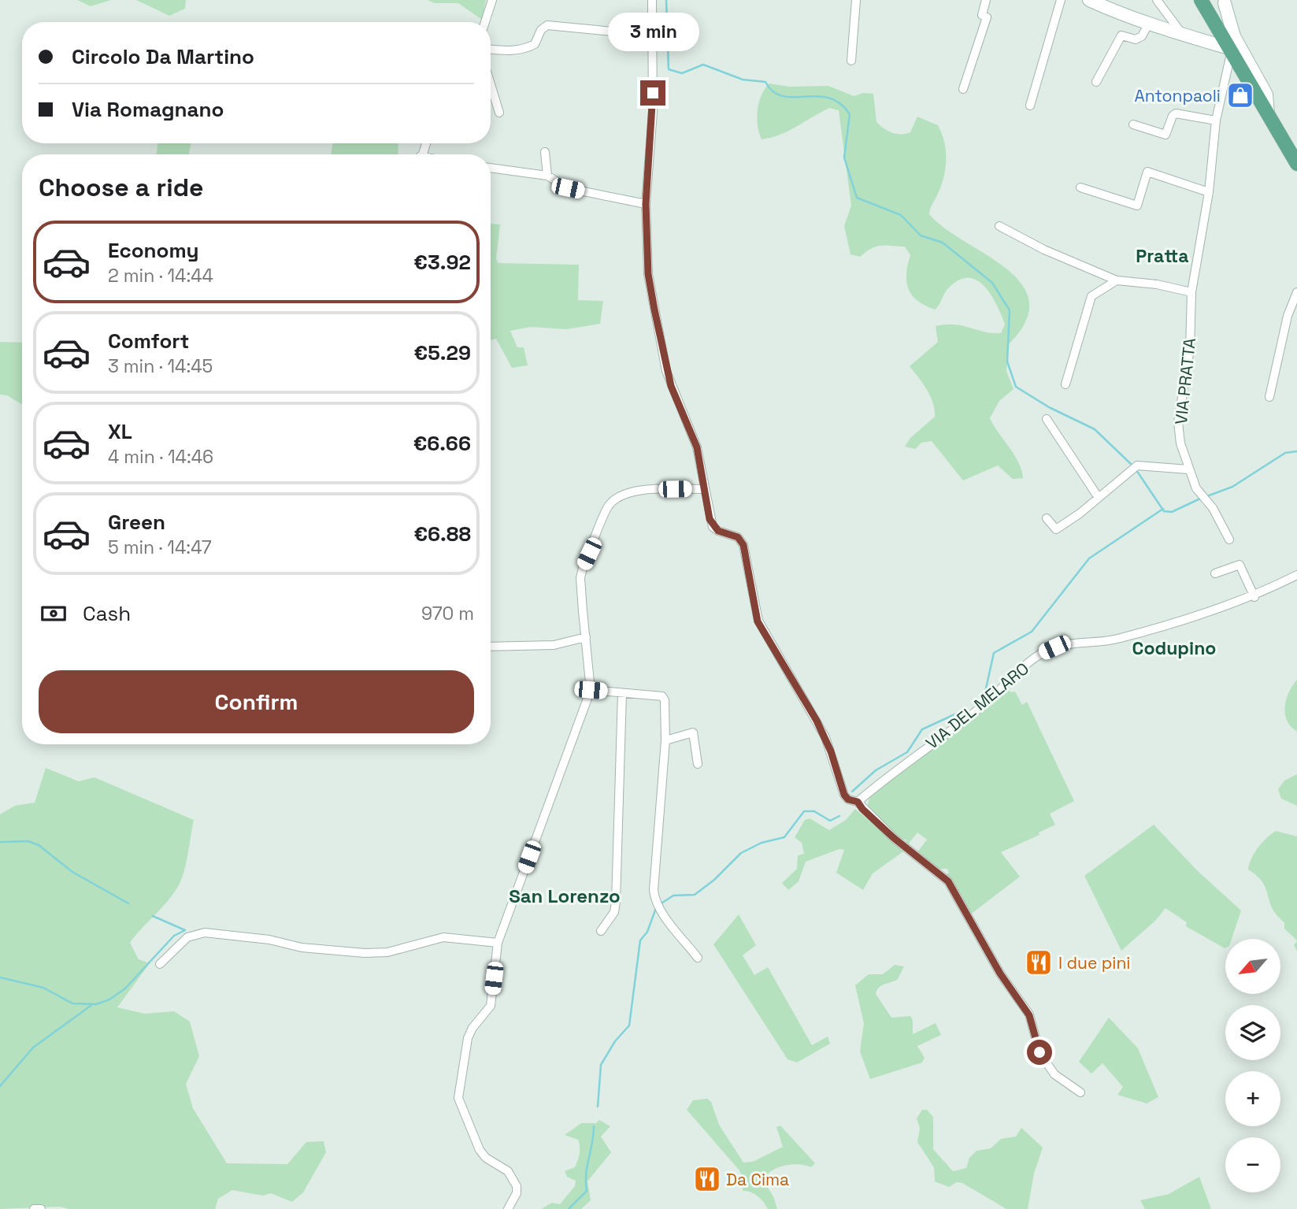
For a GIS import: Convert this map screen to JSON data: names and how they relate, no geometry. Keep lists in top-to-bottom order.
{
  "streets": {
    "street": ["VIA PRATTA", "VIA DEL MELARO"]
  },
  "districts": ["Pratta", "Codupino", "San Lorenzo"],
  "places": {
    "shop": ["Antonpaoli"],
    "restaurant": ["I due pini", "Da Cima"]
  },
  "north": "bottom left",
  "page": {
    "bubble": "3 min",
    "banner": ["Circolo Da Martino", "Via Romagnano"],
    "heading": "Choose a ride",
    "list": [
      {
        "name": "Economy",
        "note": "2 min · 14:44",
        "value": "€3.92"
      },
      {
        "name": "Comfort",
        "note": "3 min · 14:45",
        "value": "€5.29"
      },
      {
        "name": "XL",
        "note": "4 min · 14:46",
        "value": "€6.66"
      },
      {
        "name": "Green",
        "note": "5 min · 14:47",
        "value": "€6.88"
      }
    ],
    "pay": ["Cash", "970 m"],
    "buttons": "Confirm",
    "map_buttons": ["+", "−"]
  }
}
